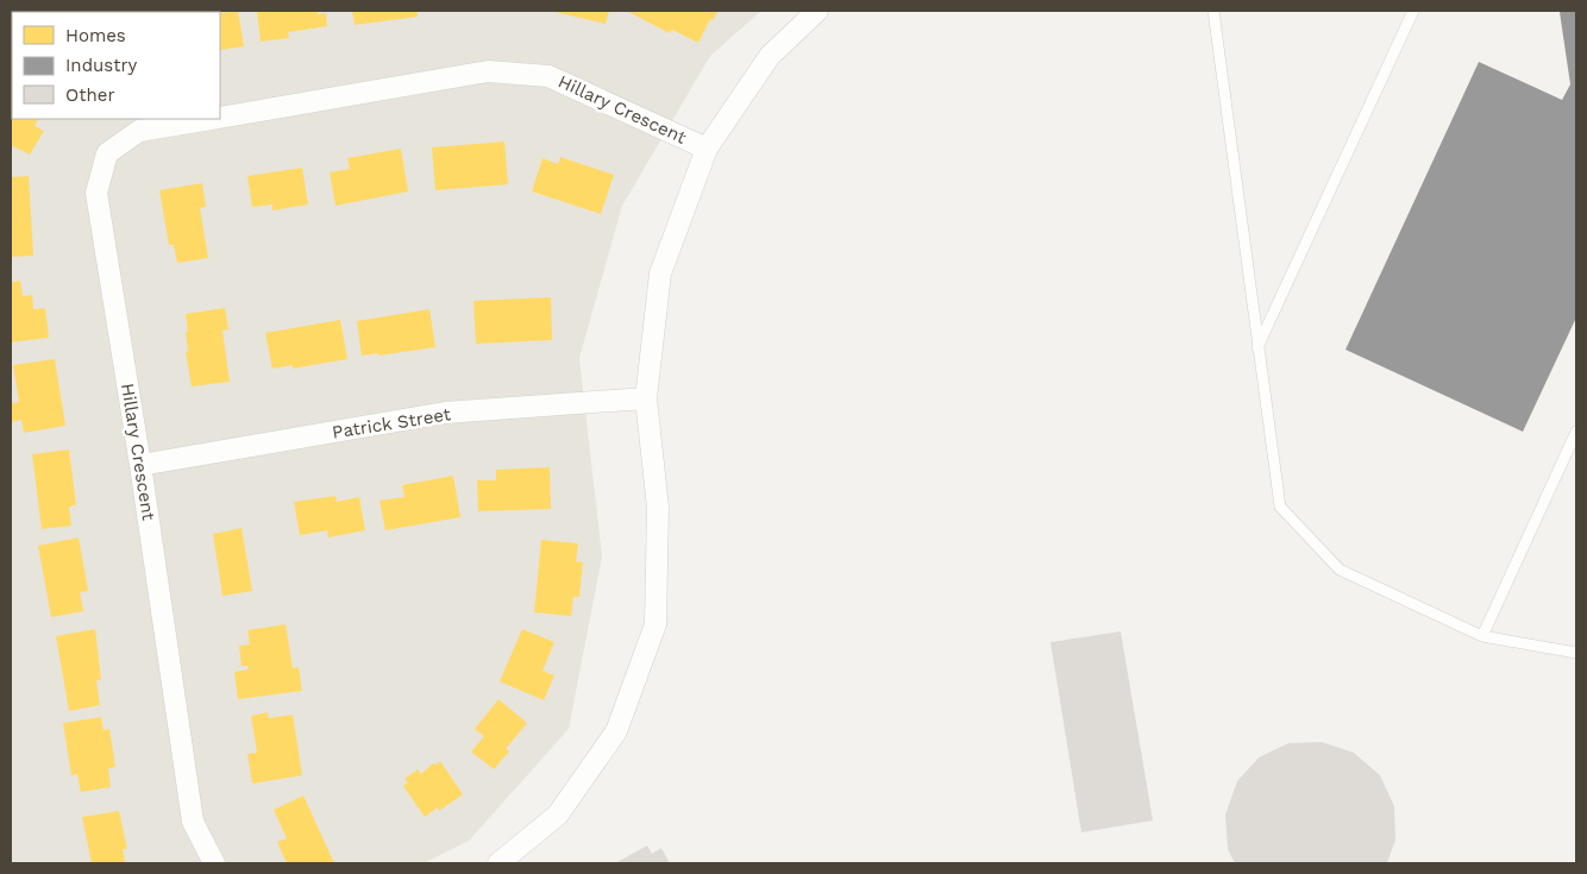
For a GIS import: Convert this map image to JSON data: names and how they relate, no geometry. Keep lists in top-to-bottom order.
{
  "streets": {
    "street": ["Hillary Crescent", "Patrick Street"]
  },
  "crossings": [
    ["Hillary Crescent", "Patrick Street"]
  ],
  "legend": ["Homes", "Industry", "Other"]
}
